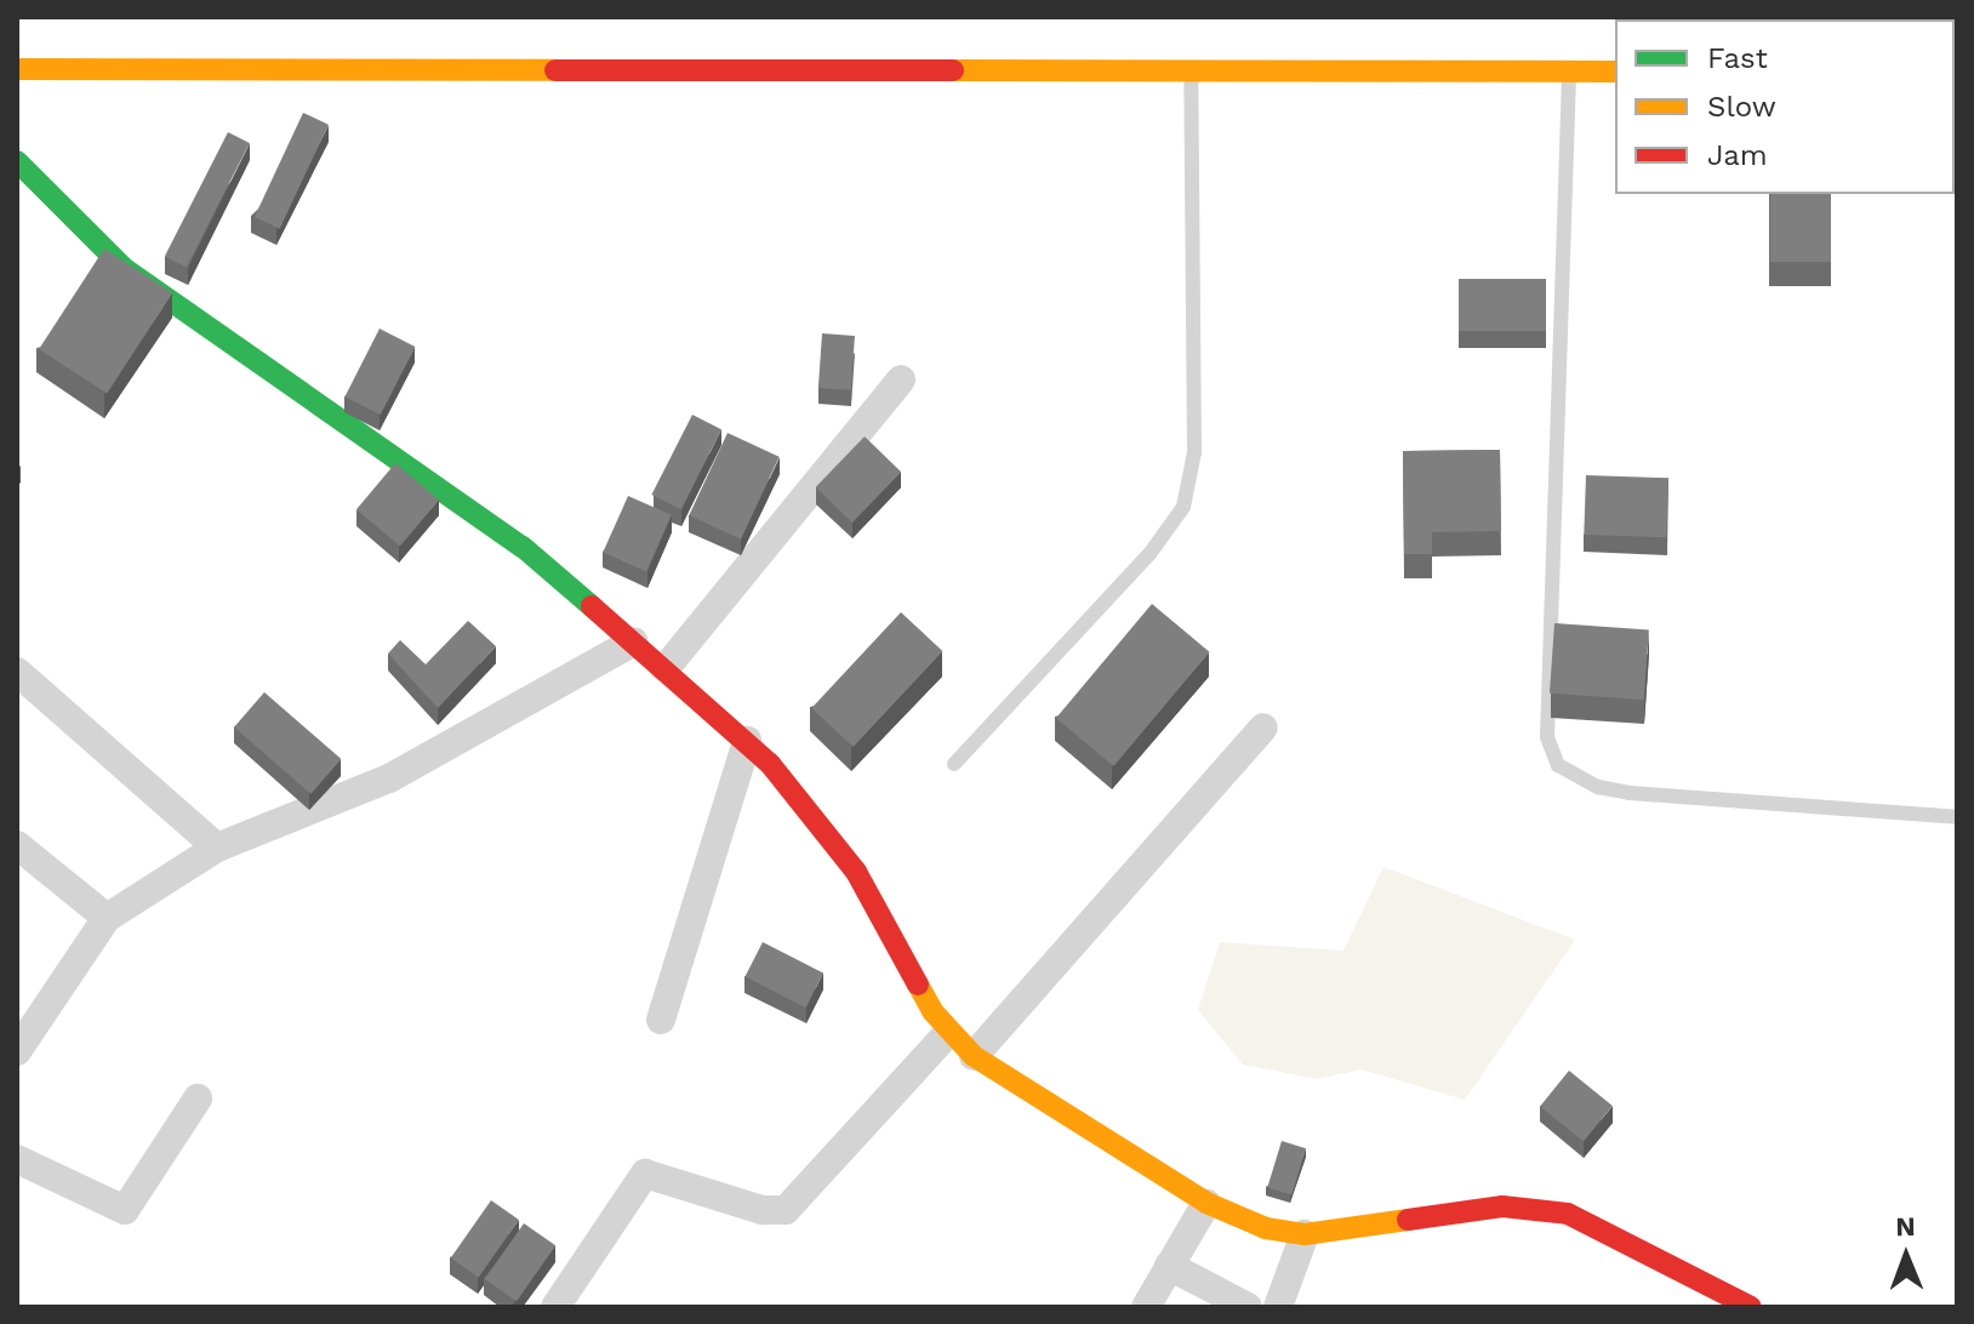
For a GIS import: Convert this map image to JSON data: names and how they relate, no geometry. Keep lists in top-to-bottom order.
{
  "legend": ["Fast", "Slow", "Jam"],
  "north": "top"
}
